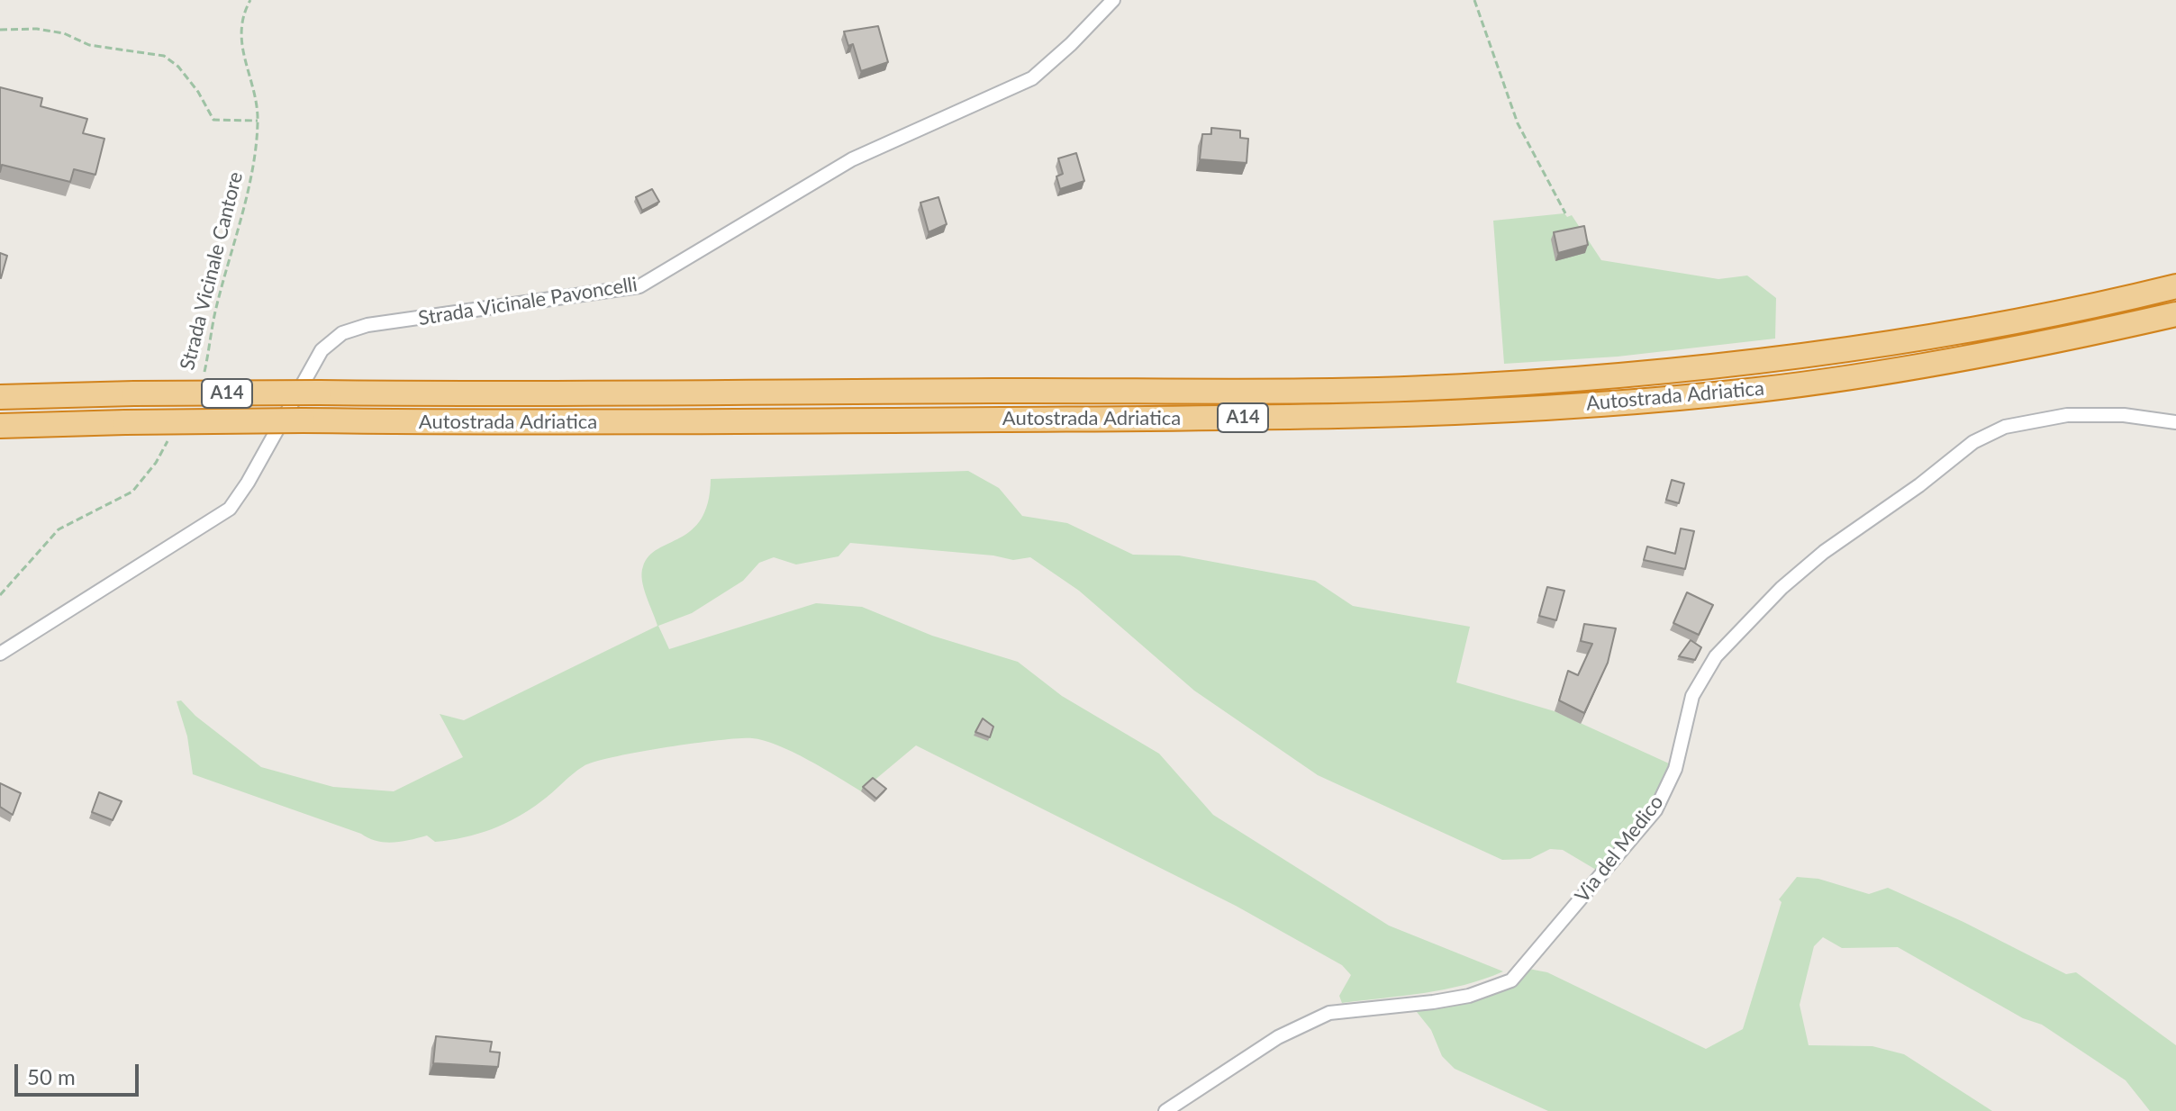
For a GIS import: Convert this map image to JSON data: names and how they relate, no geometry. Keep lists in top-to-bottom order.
{
  "streets": {
    "highway": ["A14", "Autostrada Adriatica"],
    "street": ["Strada Vicinale Pavoncelli", "Via del Medico"],
    "path": ["Strada Vicinale Cantore"]
  },
  "scale_bar": "50 m"
}
